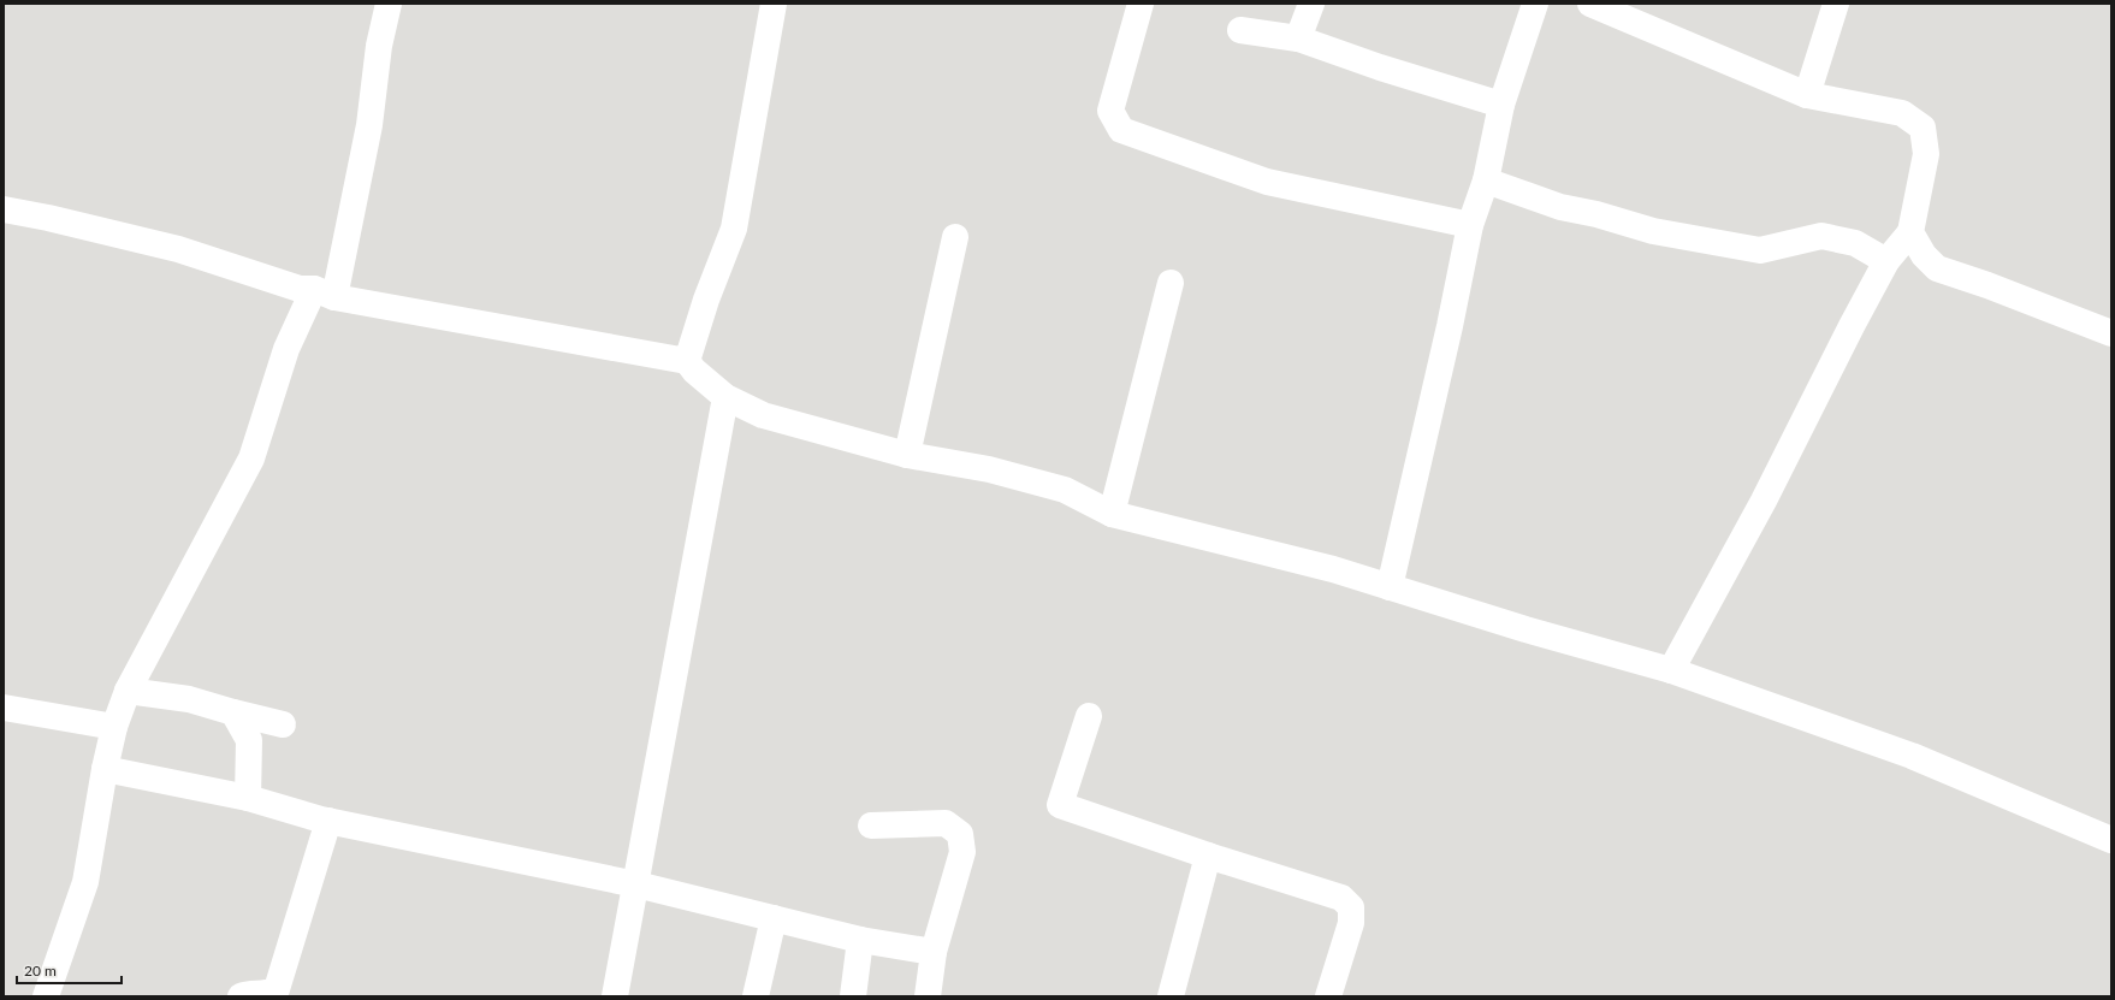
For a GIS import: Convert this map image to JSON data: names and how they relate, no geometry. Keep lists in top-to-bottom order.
{
  "scale_bar": "20 m"
}
